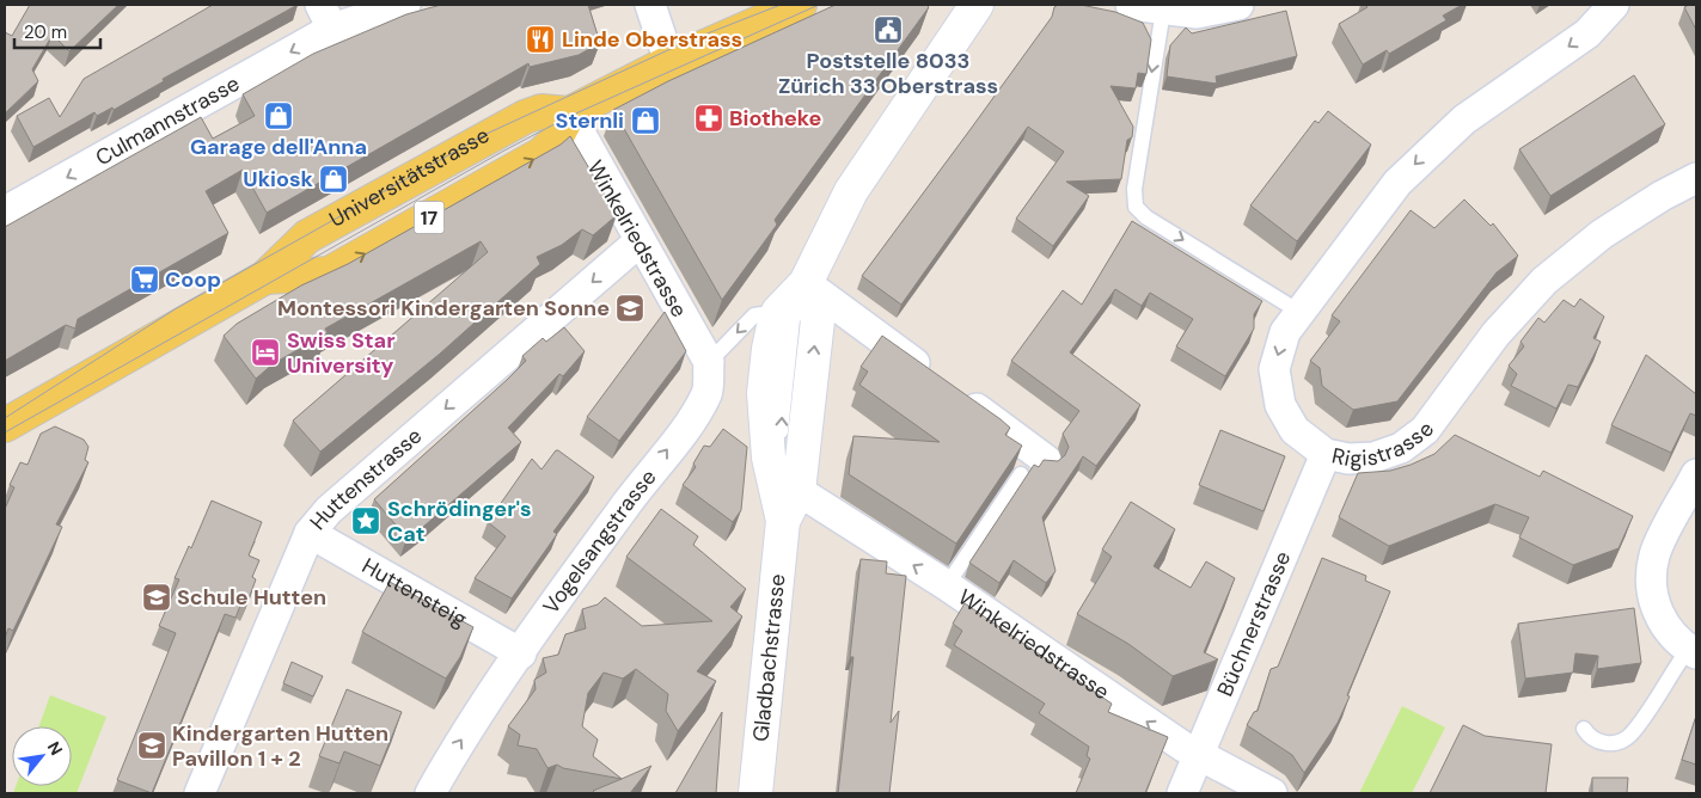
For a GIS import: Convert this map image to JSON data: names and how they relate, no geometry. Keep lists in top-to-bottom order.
{
  "streets": {
    "main road": ["Universitätstrasse", "17"],
    "street": [
      "Culmannstrasse",
      "Winkelriedstrasse",
      "Rigistrasse",
      "Huttenstrasse",
      "Vogelsangstrasse",
      "Huttensteig",
      "Büchnerstrasse",
      "Gladbachstrasse"
    ]
  },
  "crossings": [
    ["Universitätstrasse", "Winkelriedstrasse"],
    ["Winkelriedstrasse", "Huttenstrasse"],
    ["Winkelriedstrasse", "Vogelsangstrasse"],
    ["Winkelriedstrasse", "Büchnerstrasse"],
    ["Winkelriedstrasse", "Gladbachstrasse"],
    ["Rigistrasse", "Büchnerstrasse"],
    ["Huttenstrasse", "Huttensteig"],
    ["Vogelsangstrasse", "Huttensteig"]
  ],
  "one_way": [
    "Culmannstrasse",
    "Rigistrasse",
    "Huttenstrasse",
    "Vogelsangstrasse"
  ],
  "places": {
    "public building": ["Poststelle 8033 Zürich 33 Oberstrass"],
    "restaurant": ["Linde Oberstrass"],
    "shop": ["Garage dell'Anna", "Sternli", "Ukiosk"],
    "pharmacy": ["Biotheke"],
    "supermarket": ["Coop"],
    "school or university": ["Montessori Kindergarten Sonne", "Schule Hutten", "Kindergarten Hutten Pavillon 1 + 2"],
    "hotel": ["Swiss Star University"],
    "place": ["Schrödinger's Cat"]
  },
  "scale_bar": "20 m",
  "north": "top right"
}
